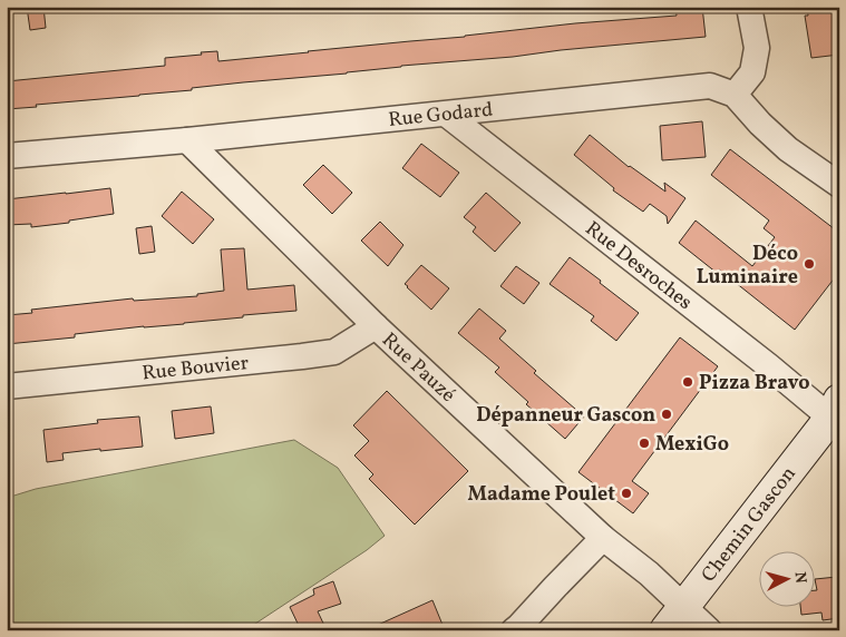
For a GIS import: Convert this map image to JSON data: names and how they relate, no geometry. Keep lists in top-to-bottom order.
{
  "streets": {
    "main road": ["Chemin Gascon"],
    "street": [
      "Rue Godard",
      "Rue Desroches",
      "Rue Pauzé",
      "Rue Bouvier"
    ]
  },
  "crossings": [
    ["Rue Godard", "Rue Desroches"],
    ["Rue Godard", "Rue Pauzé"],
    ["Rue Desroches", "Chemin Gascon"],
    ["Rue Pauzé", "Rue Bouvier"],
    ["Rue Pauzé", "Chemin Gascon"]
  ],
  "places": [
    "Déco Luminaire",
    "Pizza Bravo",
    "Dépanneur Gascon",
    "MexiGo",
    "Madame Poulet"
  ],
  "north": "right"
}
